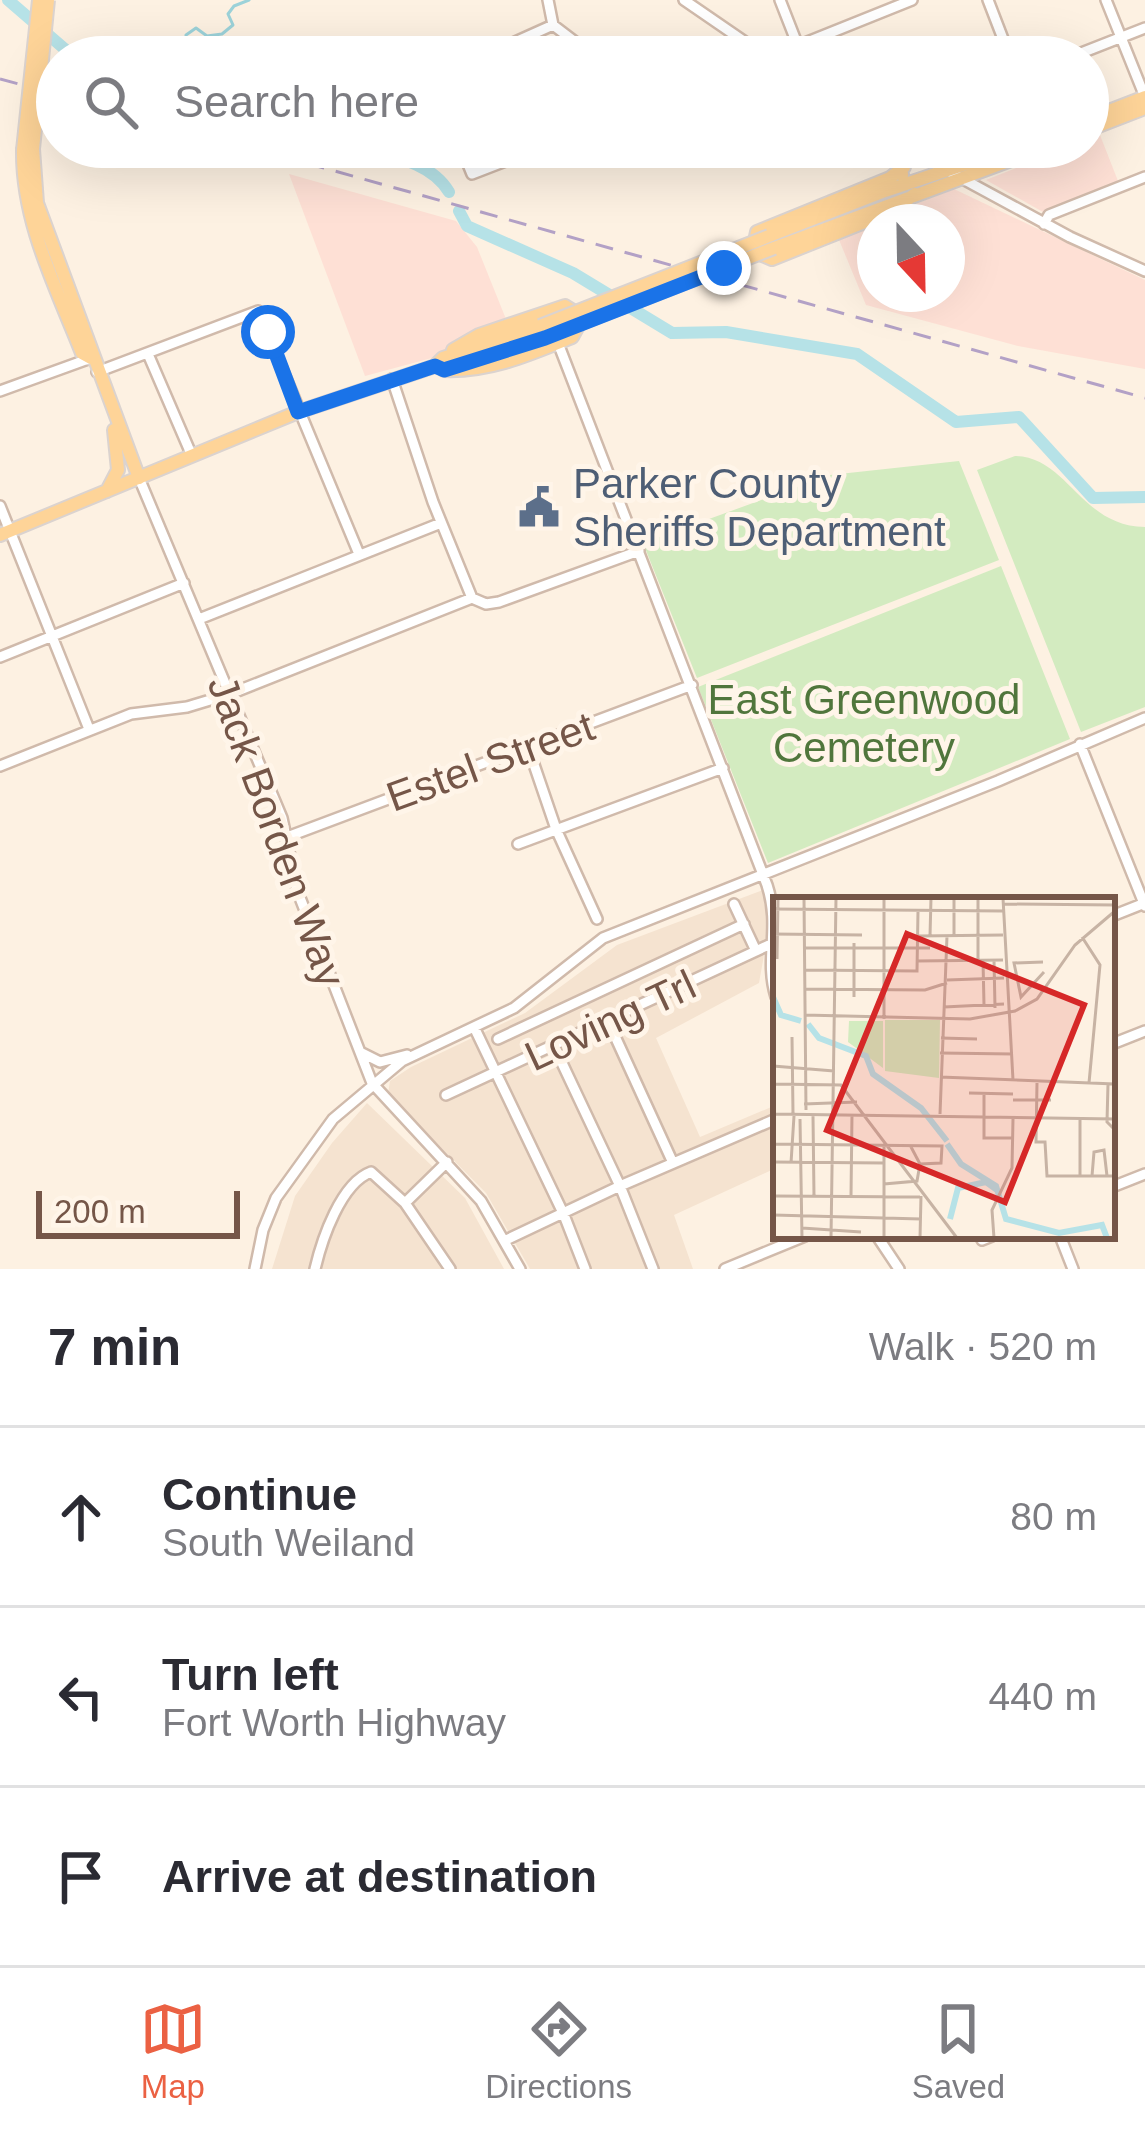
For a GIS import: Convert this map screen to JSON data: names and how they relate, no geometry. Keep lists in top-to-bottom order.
{
  "streets": {
    "main road": ["Jack Borden Way"],
    "street": ["Estel Street", "Loving Trl"]
  },
  "crossings": [
    ["Estel Street", "Jack Borden Way"]
  ],
  "parks": ["East Greenwood Cemetery"],
  "places": {
    "public building": ["Parker County Sheriffs Department"]
  },
  "scale_bar": "200 m",
  "north": "bottom",
  "page": {
    "search": "Search here",
    "scale": "200 m",
    "heading": ["7 min", "Walk · 520 m"],
    "list": [
      ["Continue", "South Weiland", "80 m"],
      ["Turn left", "Fort Worth Highway", "440 m"],
      "Arrive at destination"
    ],
    "nav": ["Map", "Directions", "Saved"]
  }
}
